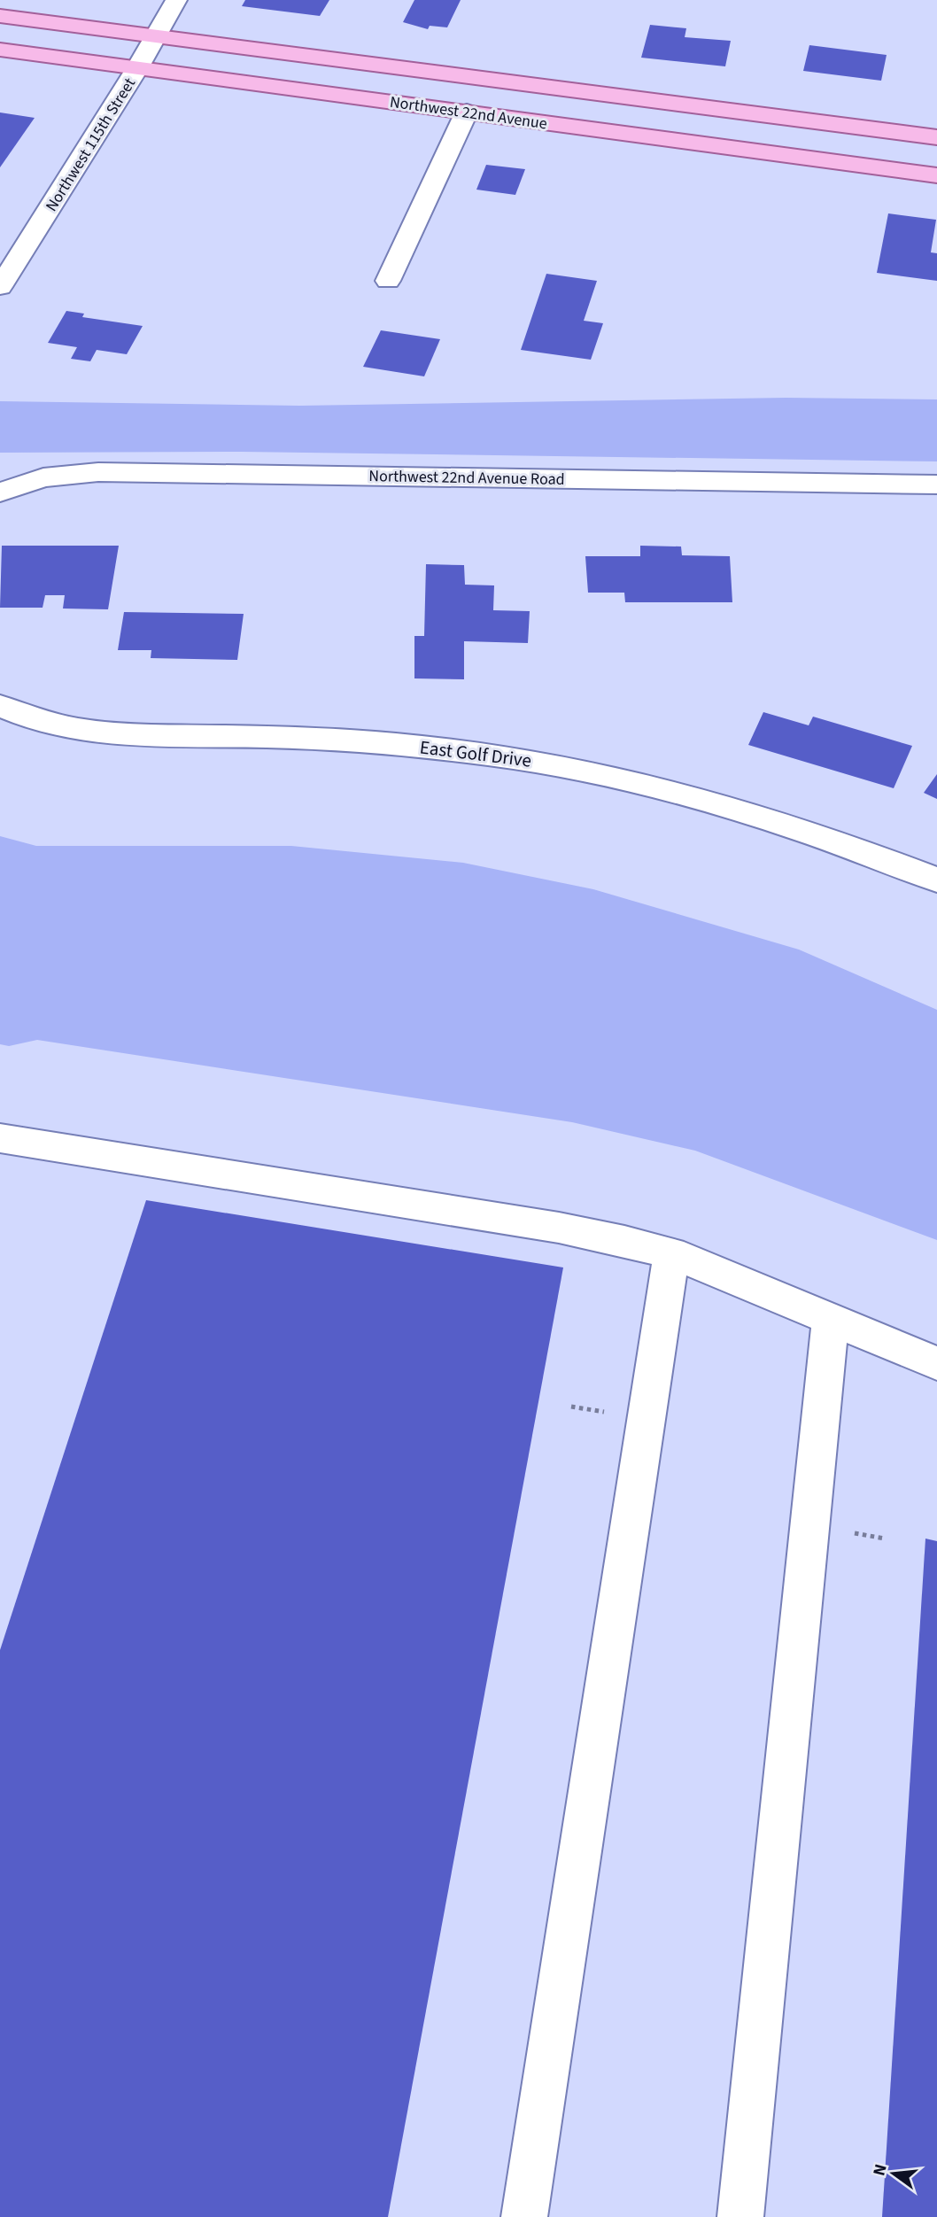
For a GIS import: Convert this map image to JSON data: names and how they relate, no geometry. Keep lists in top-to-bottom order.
{
  "streets": {
    "main road": ["Northwest 22nd Avenue"],
    "street": ["Northwest 115th Street", "Northwest 22nd Avenue Road", "East Golf Drive"]
  },
  "crossings": [
    ["Northwest 22nd Avenue", "Northwest 115th Street"]
  ],
  "north": "left"
}
